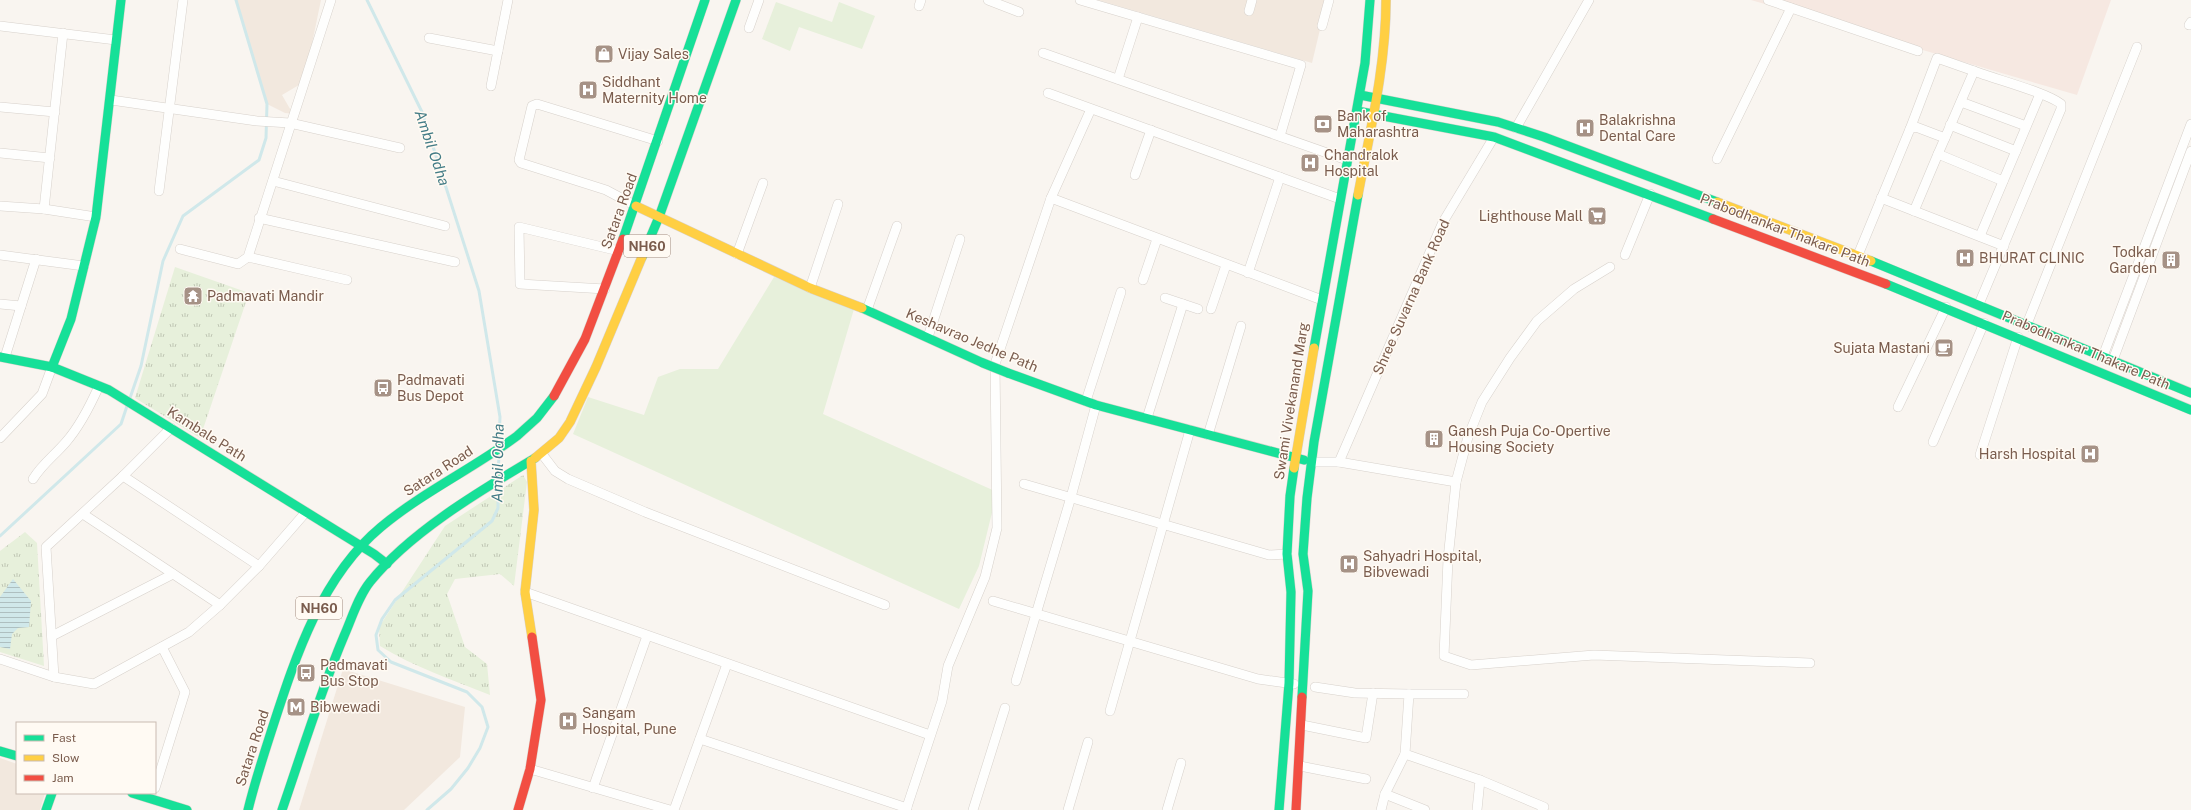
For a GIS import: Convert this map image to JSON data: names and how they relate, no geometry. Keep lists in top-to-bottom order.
{
  "streets": {
    "main road": [
      "Satara Road",
      "Prabodhankar Thakare Path",
      "NH60",
      "Keshavrao Jedhe Path",
      "Swami Vivekanand Marg",
      "Kambale Path"
    ],
    "street": ["Shree Suvarna Bank Road"]
  },
  "crossings": [
    ["Satara Road", "Keshavrao Jedhe Path"],
    ["Satara Road", "Kambale Path"],
    ["Prabodhankar Thakare Path", "Shree Suvarna Bank Road"],
    ["Prabodhankar Thakare Path", "Swami Vivekanand Marg"],
    ["NH60", "Keshavrao Jedhe Path"],
    ["NH60", "Kambale Path"],
    ["Keshavrao Jedhe Path", "Swami Vivekanand Marg"]
  ],
  "water": ["Ambil Odha"],
  "places": {
    "shop": ["Vijay Sales"],
    "hospital": [
      "Siddhant Maternity Home",
      "Balakrishna Dental Care",
      "Chandralok Hospital",
      "BHURAT CLINIC",
      "Harsh Hospital",
      "Sahyadri Hospital, Bibvewadi",
      "Sangam Hospital, Pune"
    ],
    "bank": ["Bank of Maharashtra"],
    "supermarket": ["Lighthouse Mall"],
    "building": ["Todkar Garden", "Ganesh Puja Co-Opertive Housing Society"],
    "temple": ["Padmavati Mandir"],
    "cafe": ["Sujata Mastani"],
    "bus stop": ["Padmavati Bus Depot", "Padmavati Bus Stop"],
    "metro station": ["Bibwewadi"]
  },
  "legend": ["Fast", "Slow", "Jam"]
}
